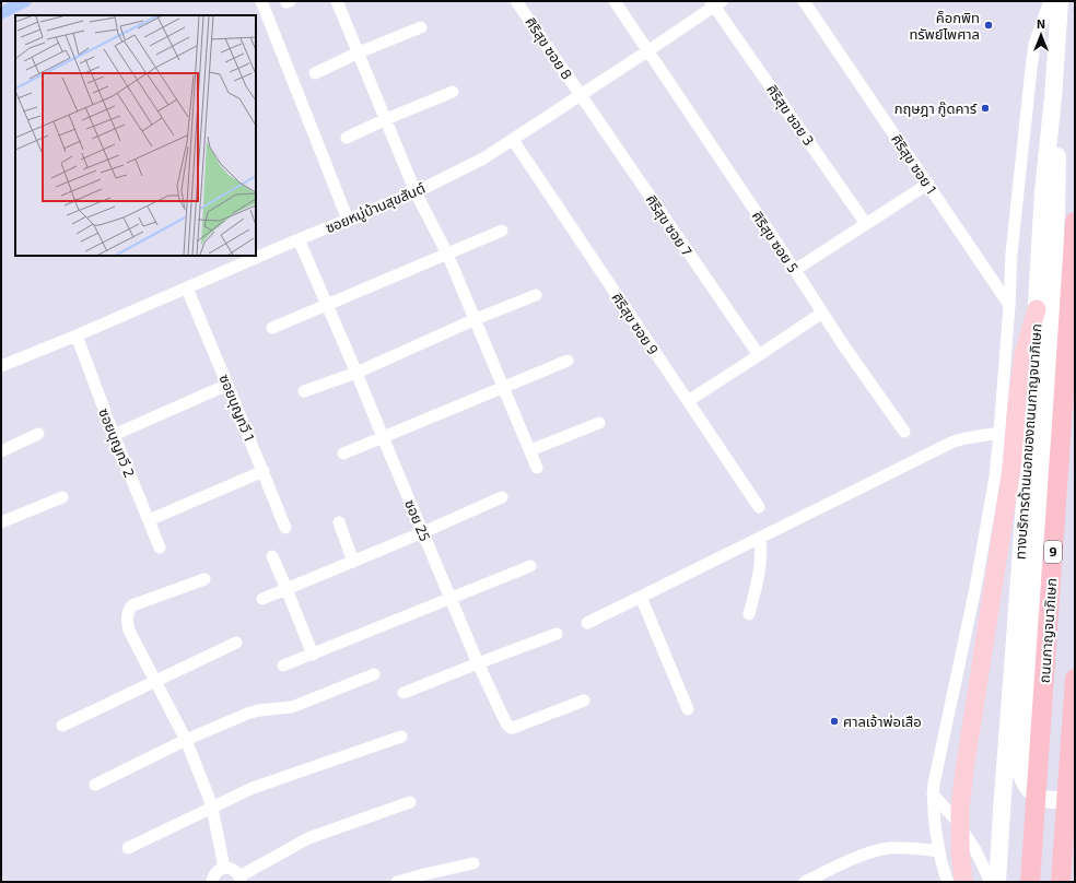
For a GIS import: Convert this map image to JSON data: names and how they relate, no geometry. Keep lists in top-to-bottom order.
{
  "streets": {
    "highway": ["9", "ถนนกาญจนาภิเษก"],
    "main road": ["ทางบริการด้านนอกของถนนกาญจนาภิเษก"],
    "street": [
      "ศิริสุข ซอย 8",
      "ศิริสุข ซอย 3",
      "ศิริสุข ซอย 1",
      "ซอยหมู่บ้านสุขสันต์",
      "ศิริสุข ซอย 7",
      "ศิริสุข ซอย 5",
      "ศิริสุข ซอย 9",
      "ซอยบุญทวี 1",
      "ซอยบุญทวี 2",
      "ซอย 25"
    ]
  },
  "crossings": [
    ["ศิริสุข ซอย 8", "ซอยหมู่บ้านสุขสันต์"],
    ["ศิริสุข ซอย 8", "ศิริสุข ซอย 7"],
    ["ศิริสุข ซอย 3", "ซอยหมู่บ้านสุขสันต์"],
    ["ซอยหมู่บ้านสุขสันต์", "ศิริสุข ซอย 7"],
    ["ซอยหมู่บ้านสุขสันต์", "ศิริสุข ซอย 5"],
    ["ซอยหมู่บ้านสุขสันต์", "ศิริสุข ซอย 9"],
    ["ซอยหมู่บ้านสุขสันต์", "ซอยบุญทวี 1"],
    ["ซอยหมู่บ้านสุขสันต์", "ซอยบุญทวี 2"],
    ["ซอยหมู่บ้านสุขสันต์", "ซอย 25"]
  ],
  "places": ["ค็อกพิท ทรัพย์ไพศาล", "กฤษฎา กู๊ดคาร์", "ศาลเจ้าพ่อเสือ"],
  "north": "top"
}
